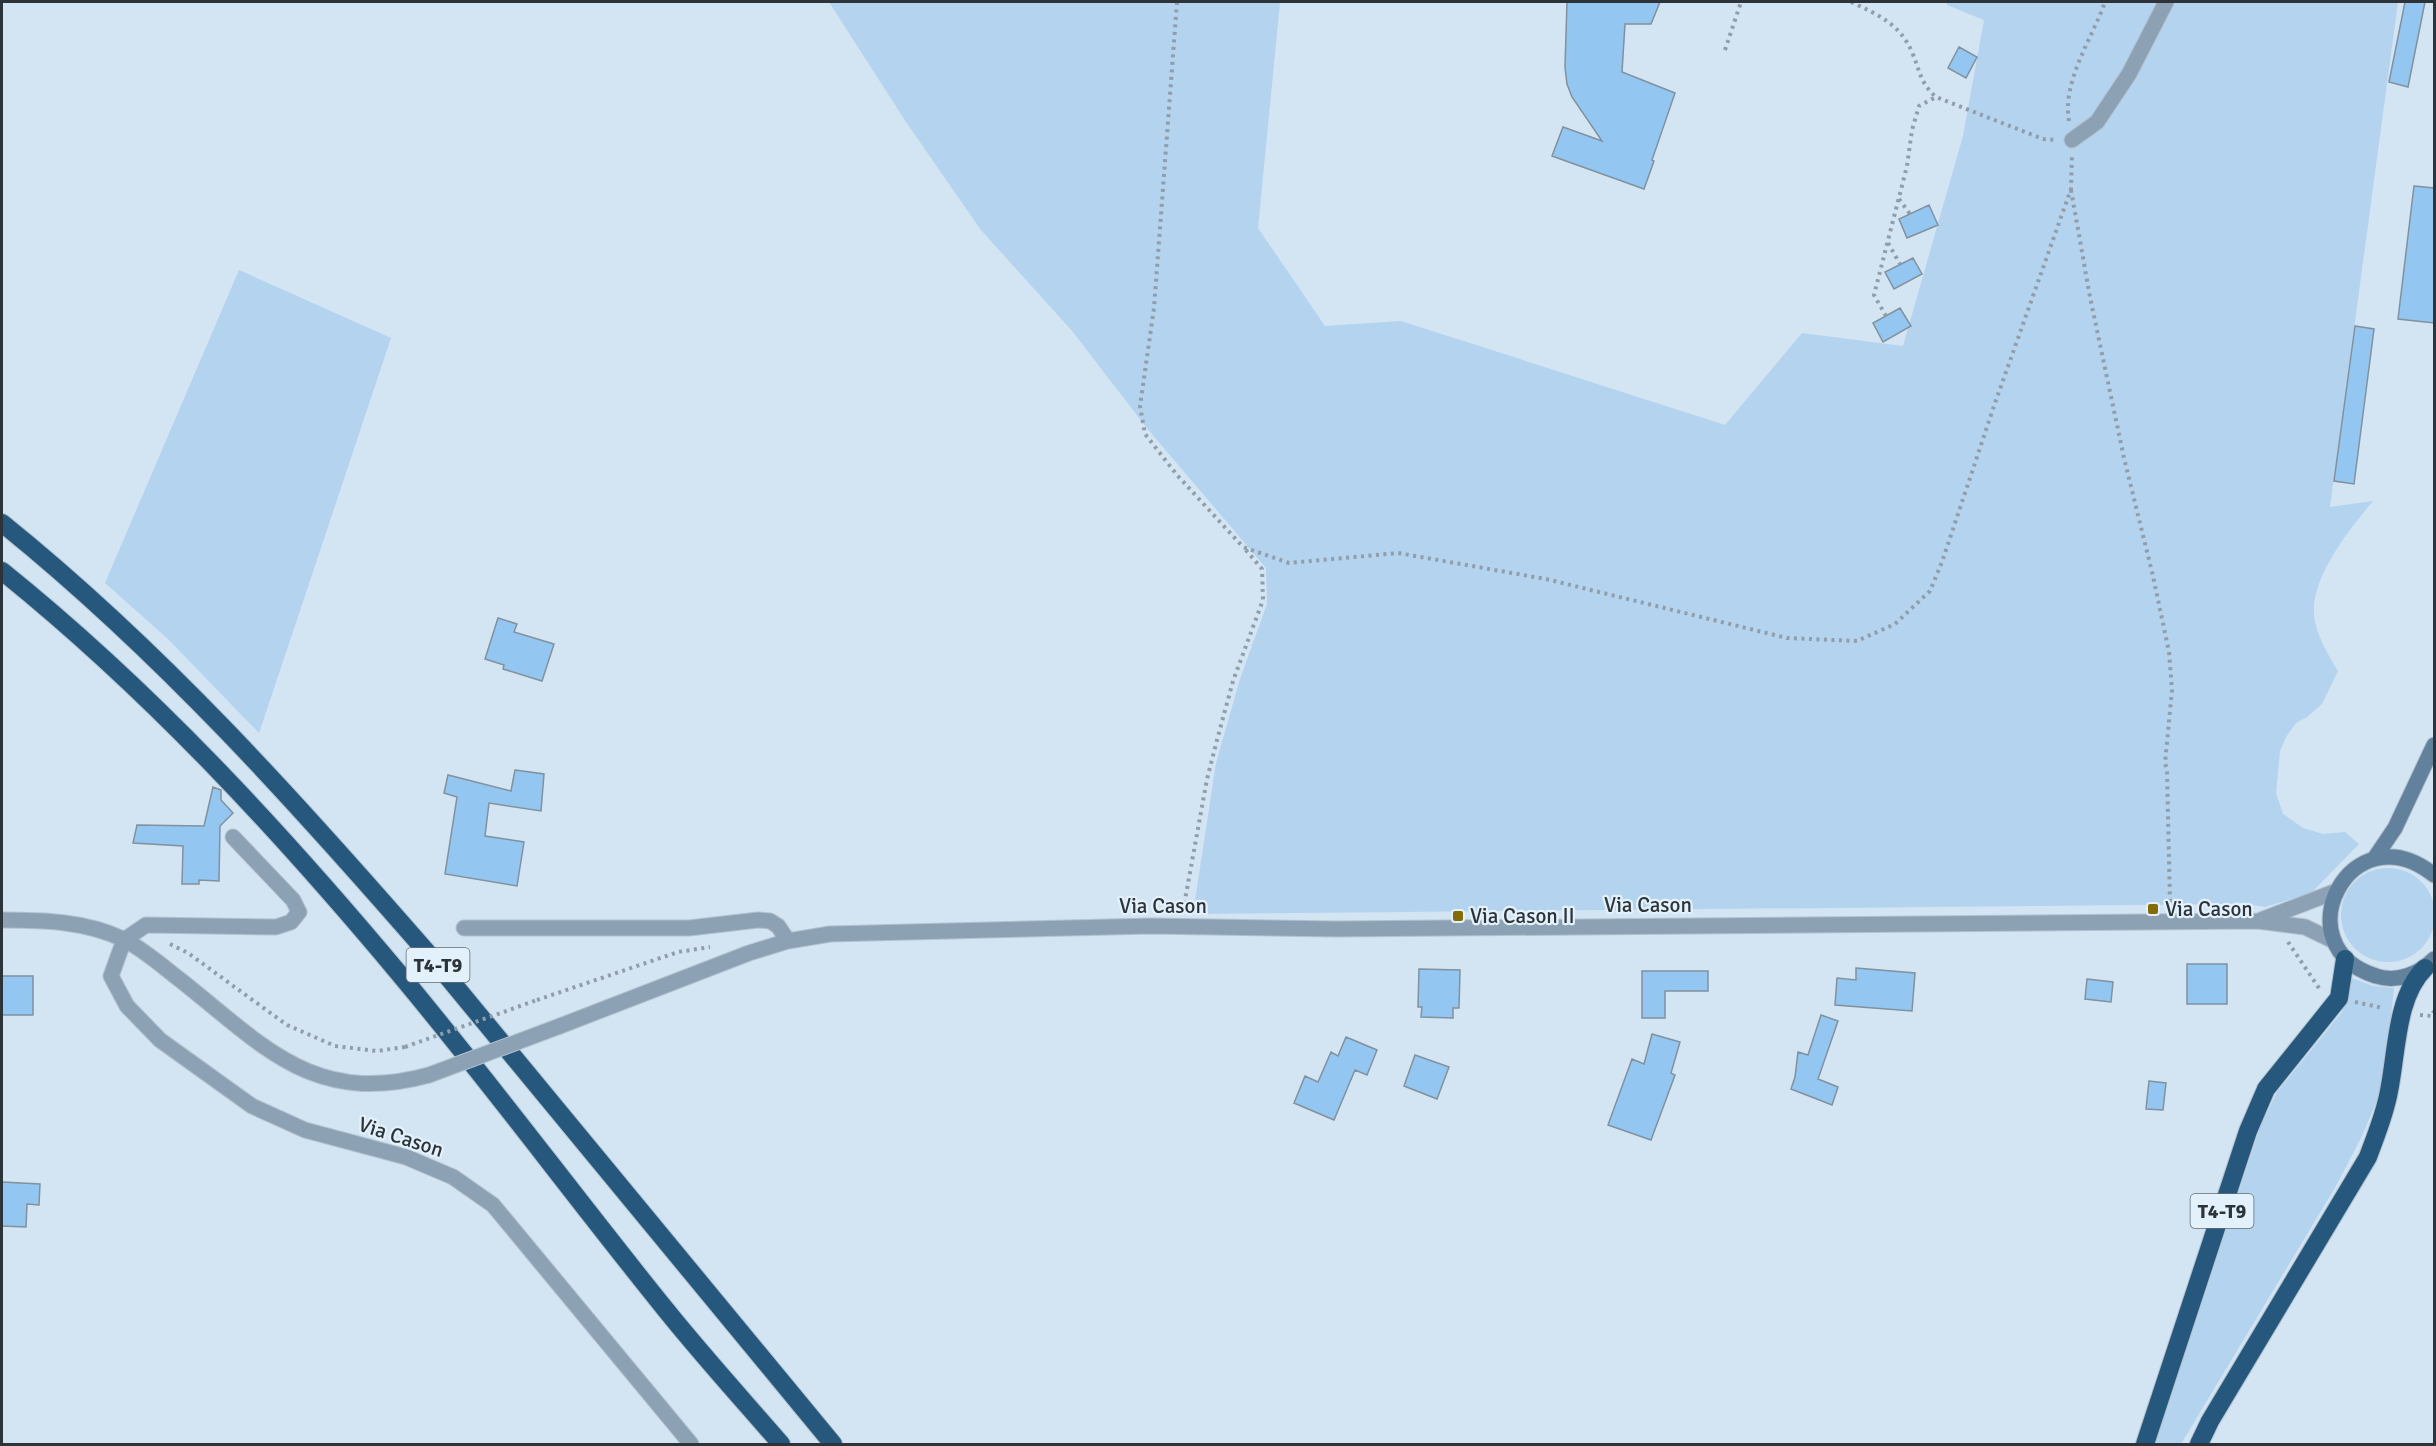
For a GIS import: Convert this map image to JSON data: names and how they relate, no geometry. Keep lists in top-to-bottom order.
{
  "streets": {
    "highway": ["T4-T9"],
    "street": ["Via Cason"]
  },
  "places": {
    "transit": ["Via Cason", "Via Cason II"]
  }
}
